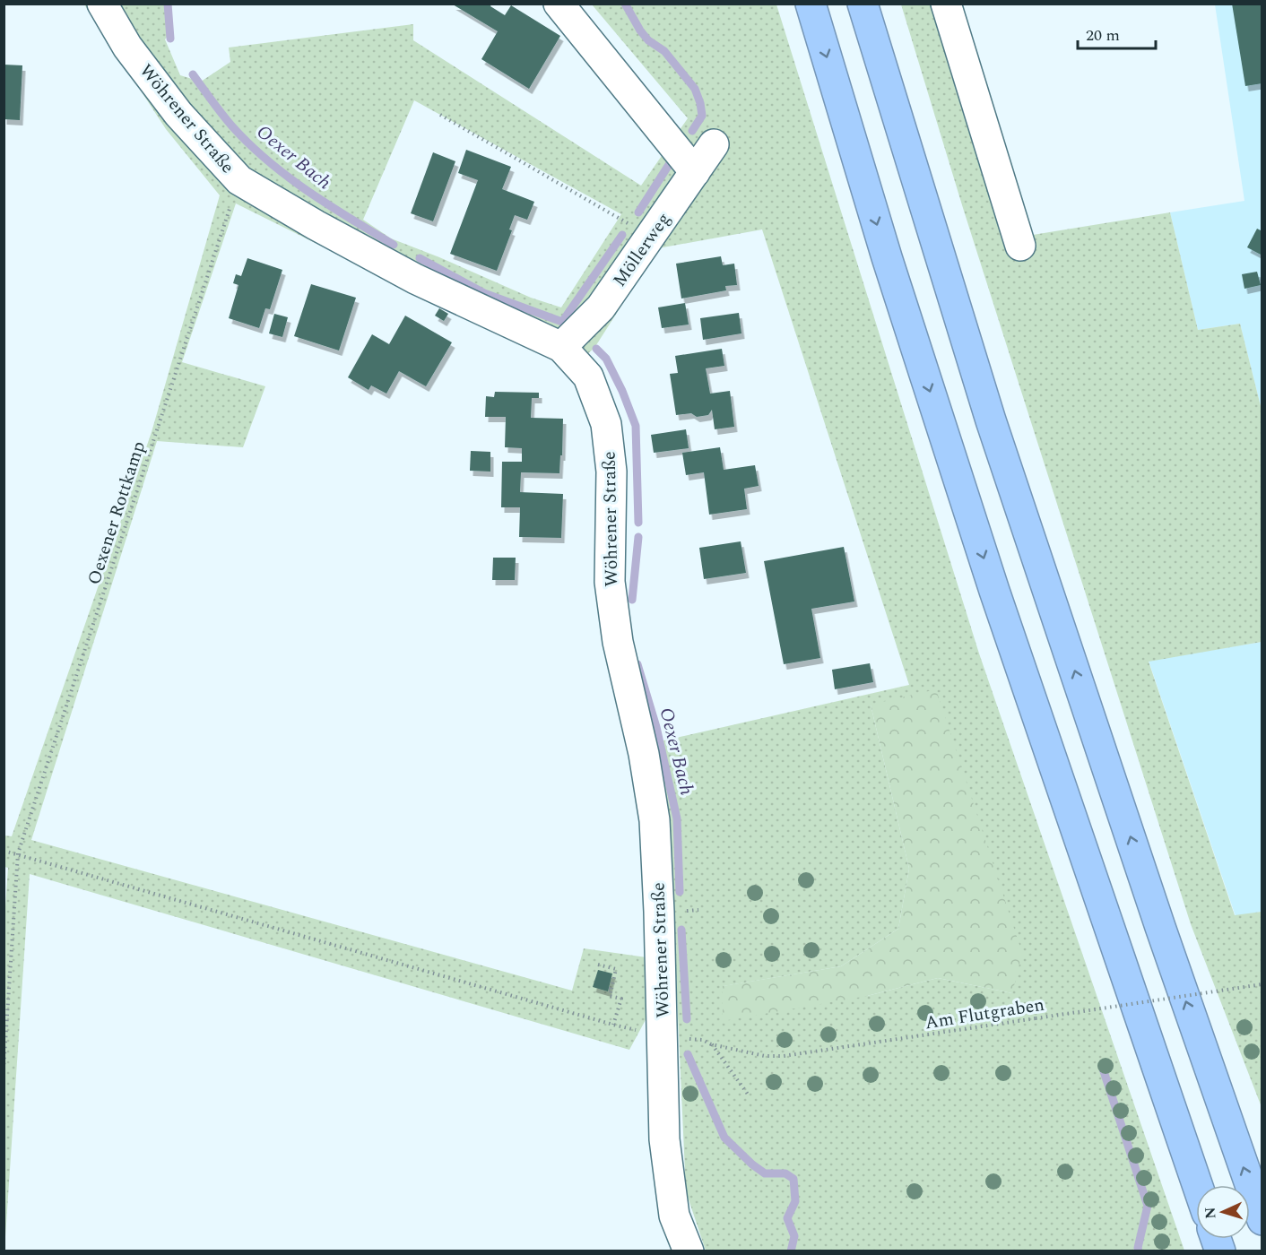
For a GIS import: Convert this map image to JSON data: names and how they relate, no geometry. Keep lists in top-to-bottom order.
{
  "streets": {
    "street": ["Wöhrener Straße", "Möllerweg"],
    "path": ["Oexener Rottkamp", "Am Flutgraben"]
  },
  "crossings": [
    ["Wöhrener Straße", "Möllerweg"],
    ["Wöhrener Straße", "Oexener Rottkamp"]
  ],
  "water": ["Oexer Bach"],
  "scale_bar": "20 m",
  "north": "left"
}
